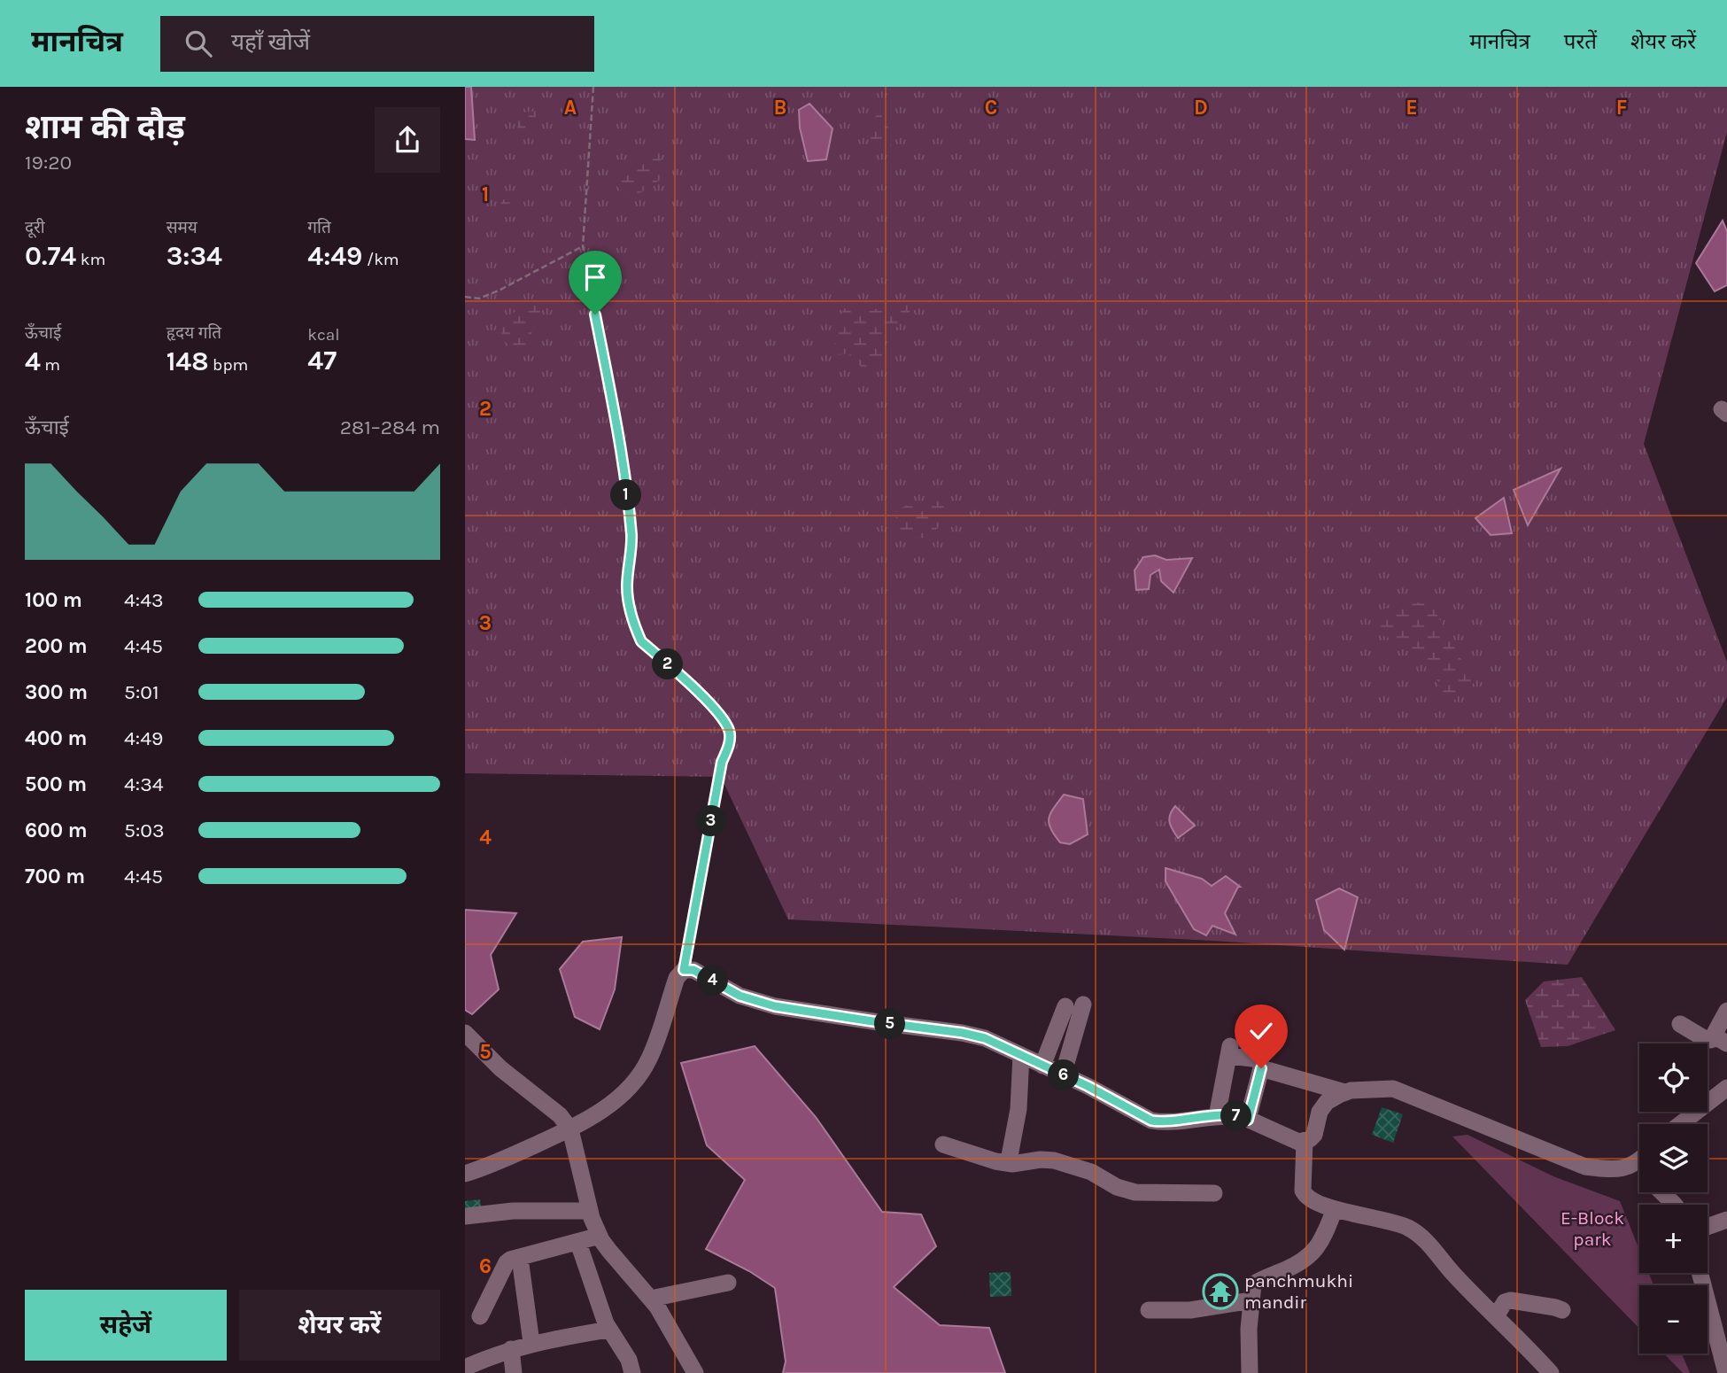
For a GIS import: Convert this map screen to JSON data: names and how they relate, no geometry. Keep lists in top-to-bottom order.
{
  "parks": ["E-Block park"],
  "places": {
    "temple": ["panchmukhi mandir"]
  },
  "page": {
    "header": "मानचित्र",
    "search": "यहाँ खोजें",
    "nav": ["मानचित्र", "परतें", "शेयर करें"],
    "heading": ["शाम की दौड़", "19:20"],
    "stats": [
      ["दूरी", "0.74 km"],
      ["समय", "3:34"],
      ["गति", "4:49 /km"],
      ["ऊँचाई", "4 m"],
      ["हृदय गति", "148 bpm"],
      ["kcal", "47"]
    ],
    "chart": ["ऊँचाई", "281–284 m"],
    "pins": [
      "1",
      "2",
      "3",
      "4",
      "5",
      "6",
      "7"
    ],
    "list": [
      {
        "name": "100 m",
        "note": "4:43"
      },
      {
        "name": "200 m",
        "note": "4:45"
      },
      {
        "name": "300 m",
        "note": "5:01"
      },
      {
        "name": "400 m",
        "note": "4:49"
      },
      {
        "name": "500 m",
        "note": "4:34"
      },
      {
        "name": "600 m",
        "note": "5:03"
      },
      {
        "name": "700 m",
        "note": "4:45"
      }
    ],
    "map_buttons": ["+", "−"],
    "buttons": ["सहेजें", "शेयर करें"]
  },
  "grid": {
    "columns": [
      "A",
      "B",
      "C",
      "D",
      "E",
      "F"
    ],
    "rows": [
      "1",
      "2",
      "3",
      "4",
      "5",
      "6"
    ]
  }
}
